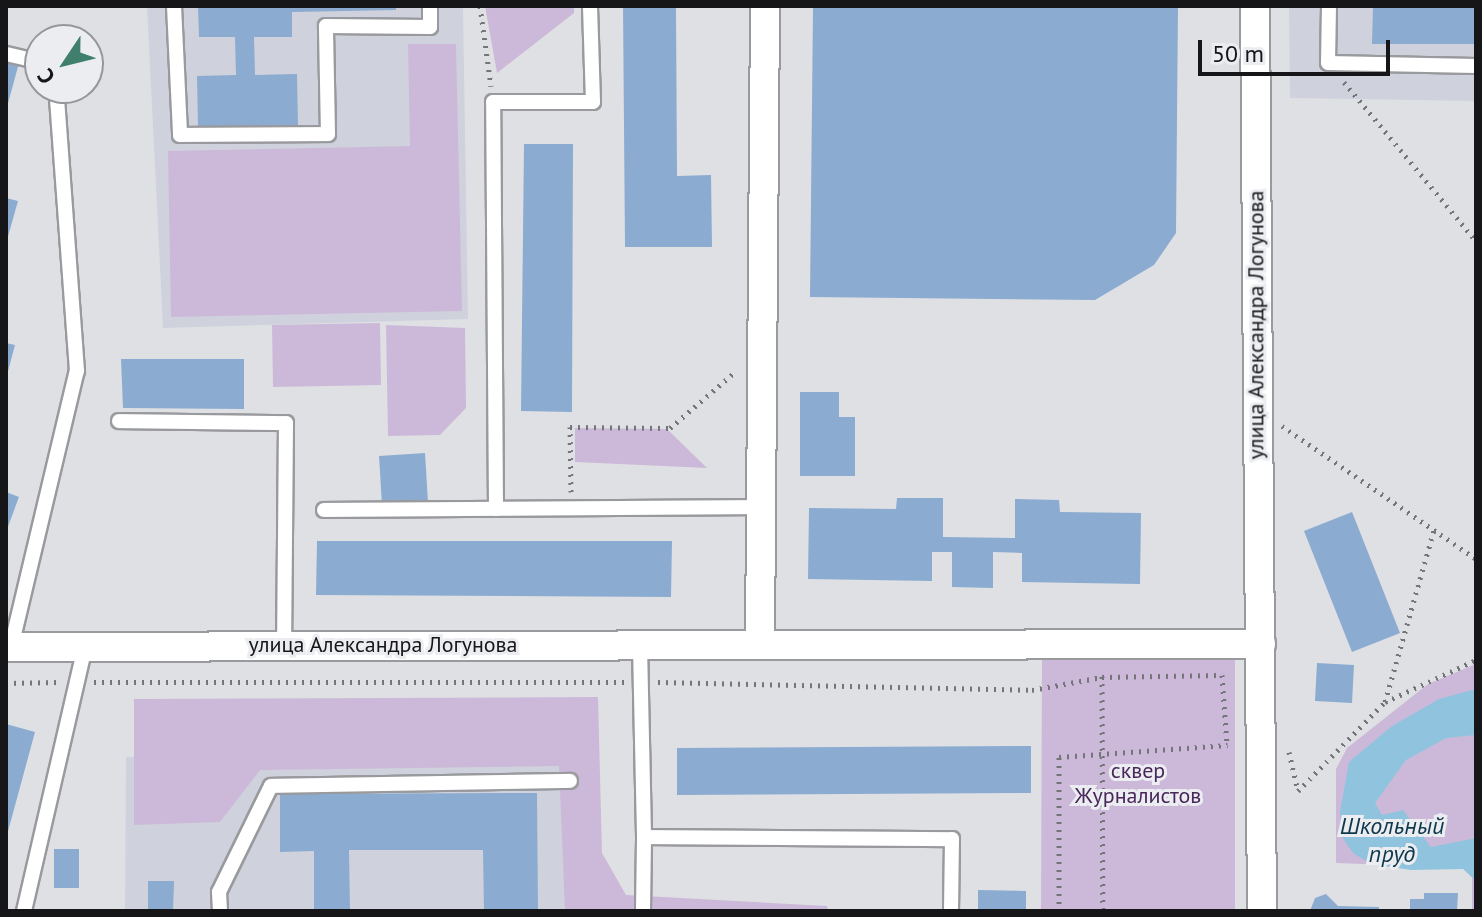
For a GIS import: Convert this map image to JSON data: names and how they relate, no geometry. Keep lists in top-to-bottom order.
{
  "streets": {
    "street": ["улица Александра Логунова"]
  },
  "water": ["Школьный пруд"],
  "parks": ["сквер Журналистов"],
  "scale_bar": "50 m",
  "north": "bottom left"
}
